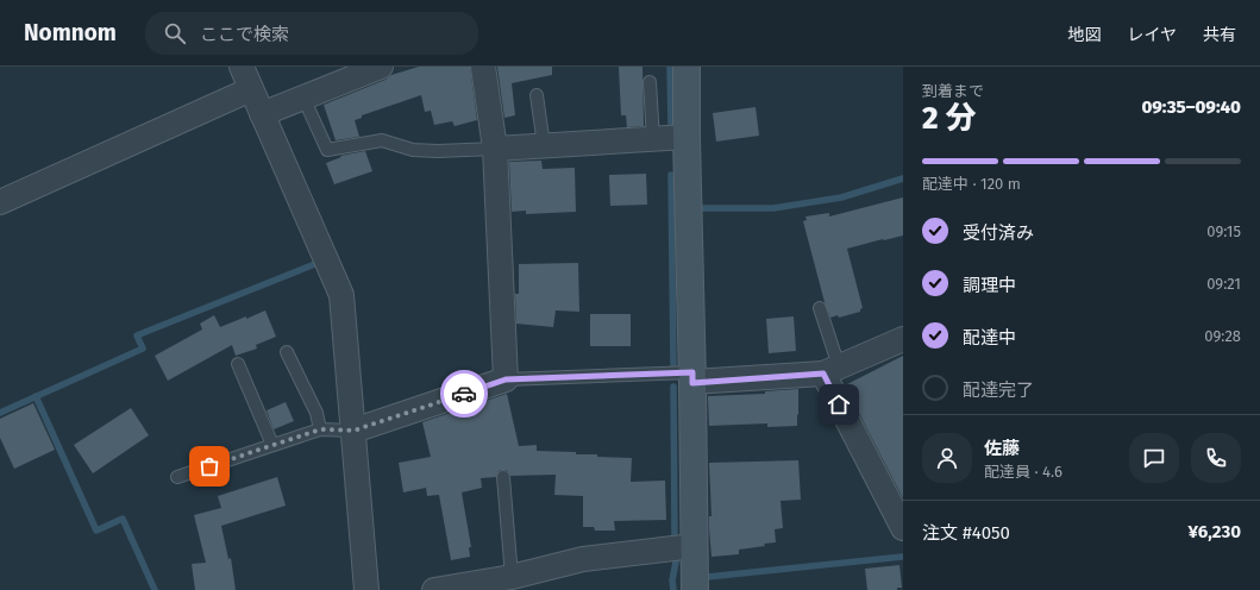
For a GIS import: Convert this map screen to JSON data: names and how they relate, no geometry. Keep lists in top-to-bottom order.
{
  "page": {
    "header": "Nomnom",
    "search": "ここで検索",
    "nav": ["地図", "レイヤ", "共有"],
    "heading": ["2 分", "到着まで", "09:35–09:40"],
    "panel": [
      "佐藤",
      "配達員 · 4.6",
      "注文 #4050",
      "¥6,230"
    ],
    "bar": "配達中 · 120 m",
    "list": [
      ["受付済み", "09:15"],
      ["調理中", "09:21"],
      ["配達中", "09:28"],
      "配達完了"
    ]
  }
}
